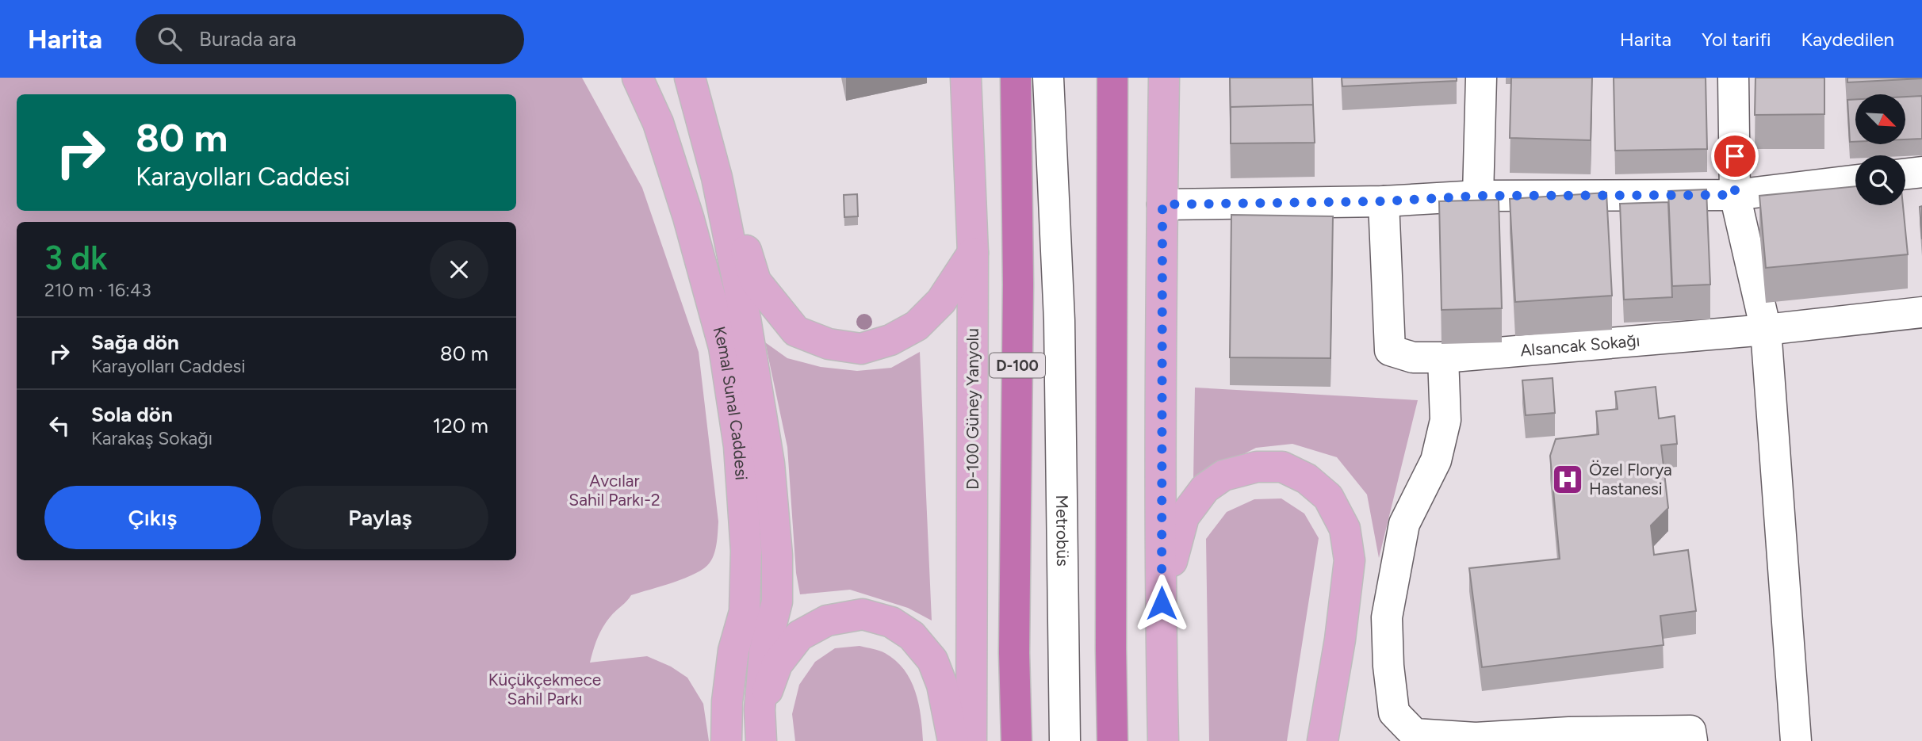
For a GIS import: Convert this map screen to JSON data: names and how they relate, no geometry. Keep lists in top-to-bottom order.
{
  "streets": {
    "highway": ["D-100"],
    "main road": ["Kemal Sunal Caddesi", "D-100 Güney Yanyolu"],
    "street": ["Alsancak Sokağı", "Metrobüs"]
  },
  "parks": ["Avcılar Sahil Parkı-2", "Küçükçekmece Sahil Parkı"],
  "places": {
    "hospital": ["Özel Florya Hastanesi"]
  },
  "north": "bottom right",
  "page": {
    "header": "Harita",
    "search": "Burada ara",
    "nav": ["Harita", "Yol tarifi", "Kaydedilen"],
    "turn": ["80 m", "Karayolları Caddesi"],
    "heading": ["3 dk", "210 m · 16:43"],
    "list": [
      {
        "name": "Sağa dön",
        "note": "Karayolları Caddesi",
        "value": "80 m"
      },
      {
        "name": "Sola dön",
        "note": "Karakaş Sokağı",
        "value": "120 m"
      }
    ],
    "buttons": ["Çıkış", "Paylaş"]
  }
}
